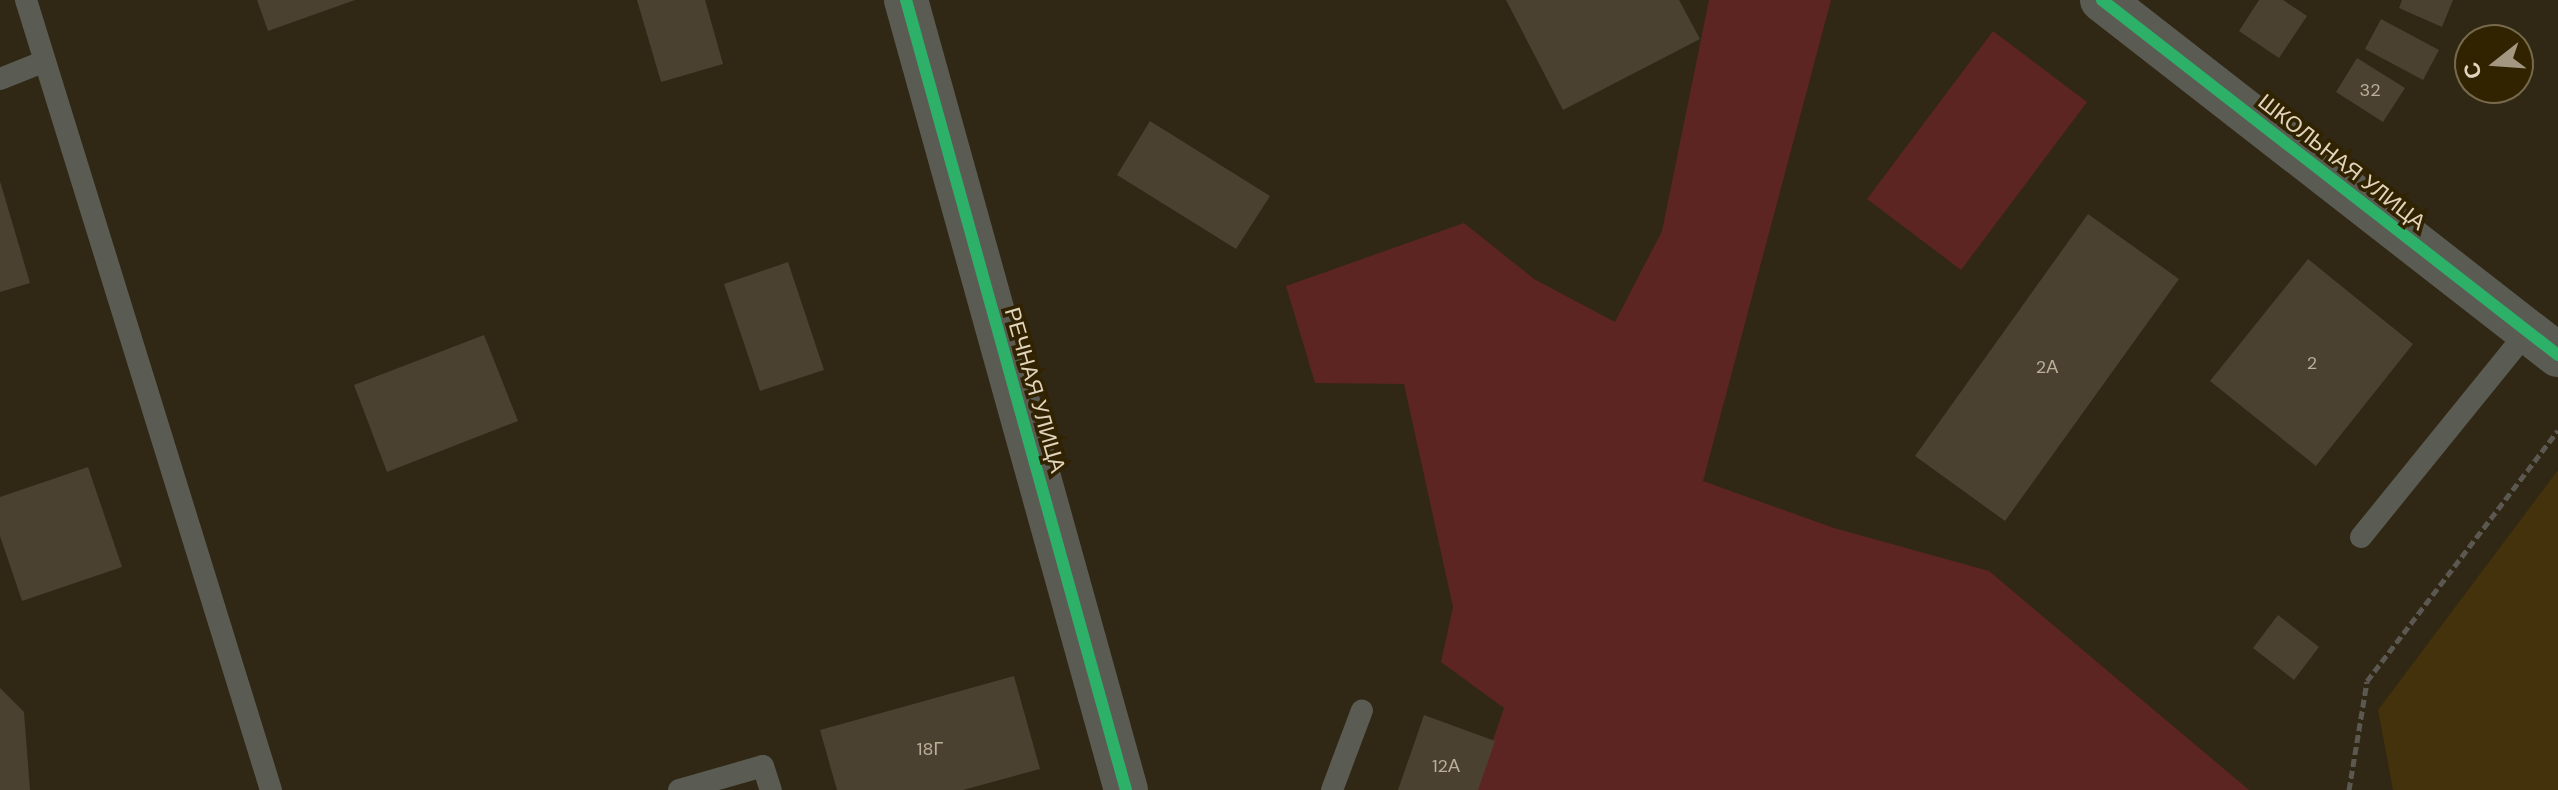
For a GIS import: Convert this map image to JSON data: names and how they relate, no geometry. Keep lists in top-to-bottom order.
{
  "streets": {
    "street": ["ШКОЛЬНАЯ УЛИЦА", "РЕЧНАЯ УЛИЦА"]
  },
  "house_numbers": [
    "32",
    "2",
    "2А",
    "18Г",
    "12А"
  ],
  "north": "left"
}
